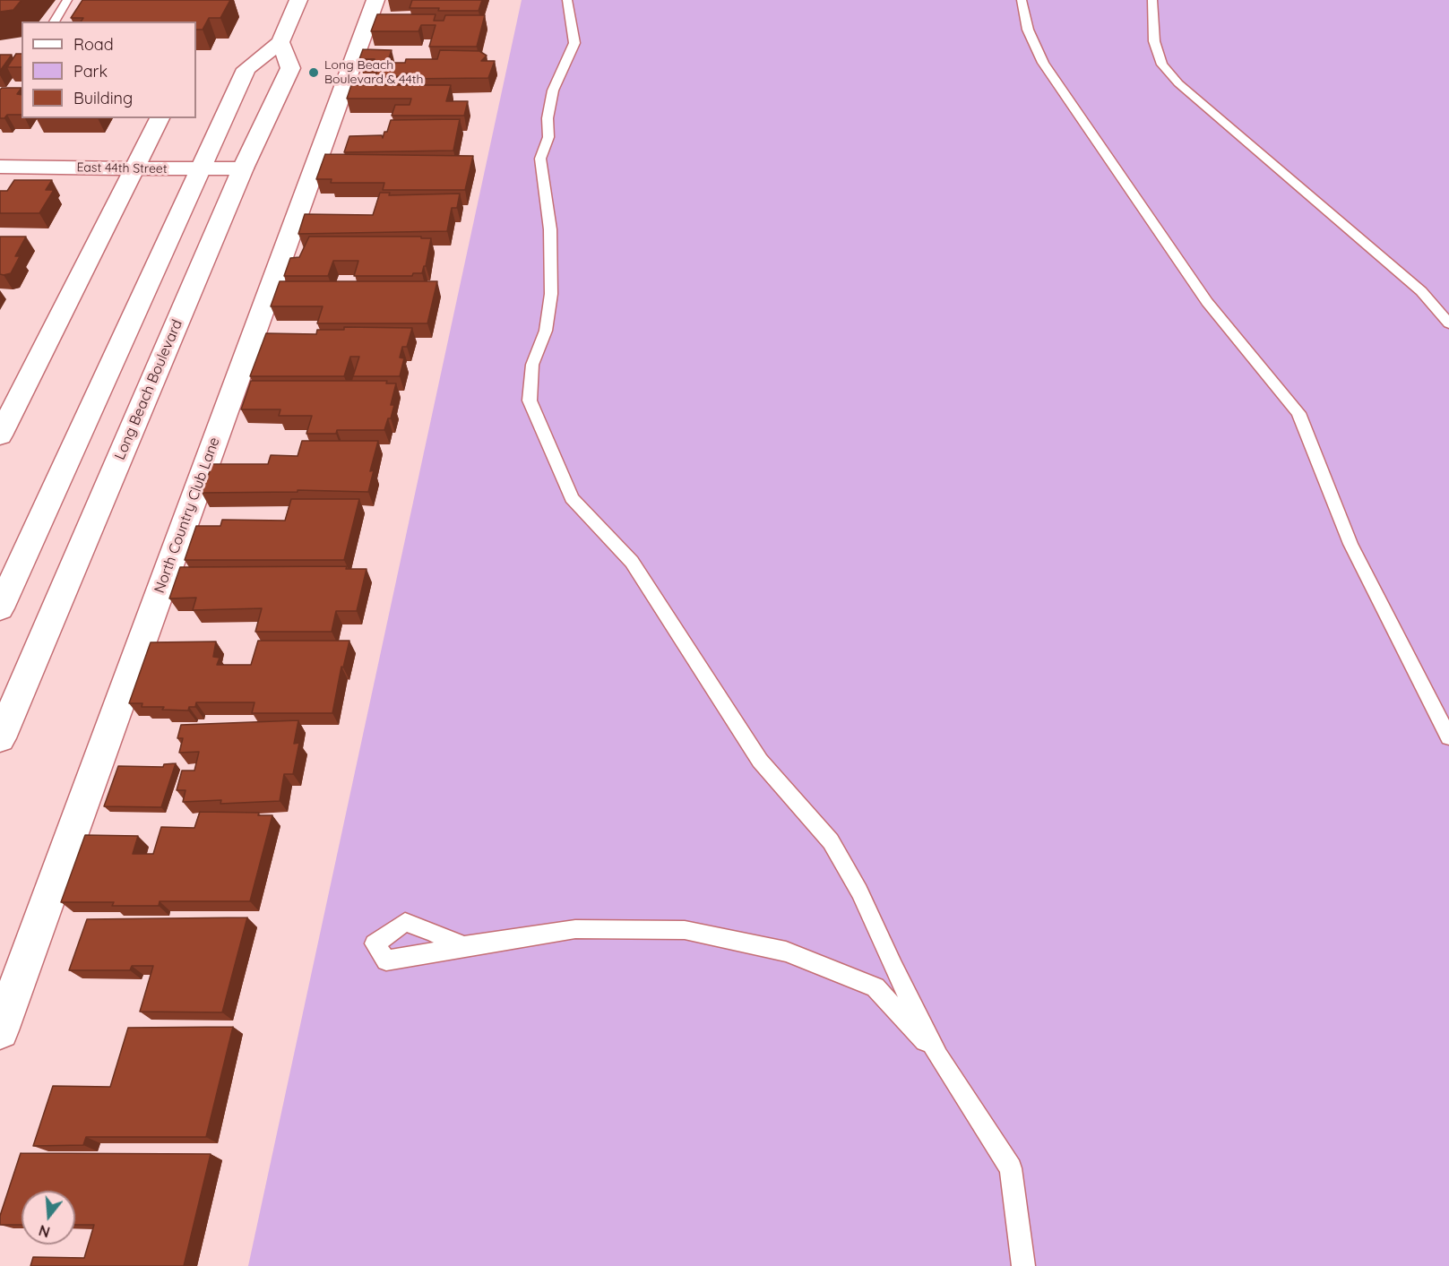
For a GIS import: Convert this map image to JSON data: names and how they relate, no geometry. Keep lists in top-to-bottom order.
{
  "streets": {
    "street": ["East 44th Street", "Long Beach Boulevard", "North Country Club Lane"]
  },
  "crossings": [
    ["East 44th Street", "Long Beach Boulevard"]
  ],
  "places": ["Long Beach Boulevard & 44th"],
  "legend": ["Road", "Park", "Building"],
  "north": "bottom"
}
